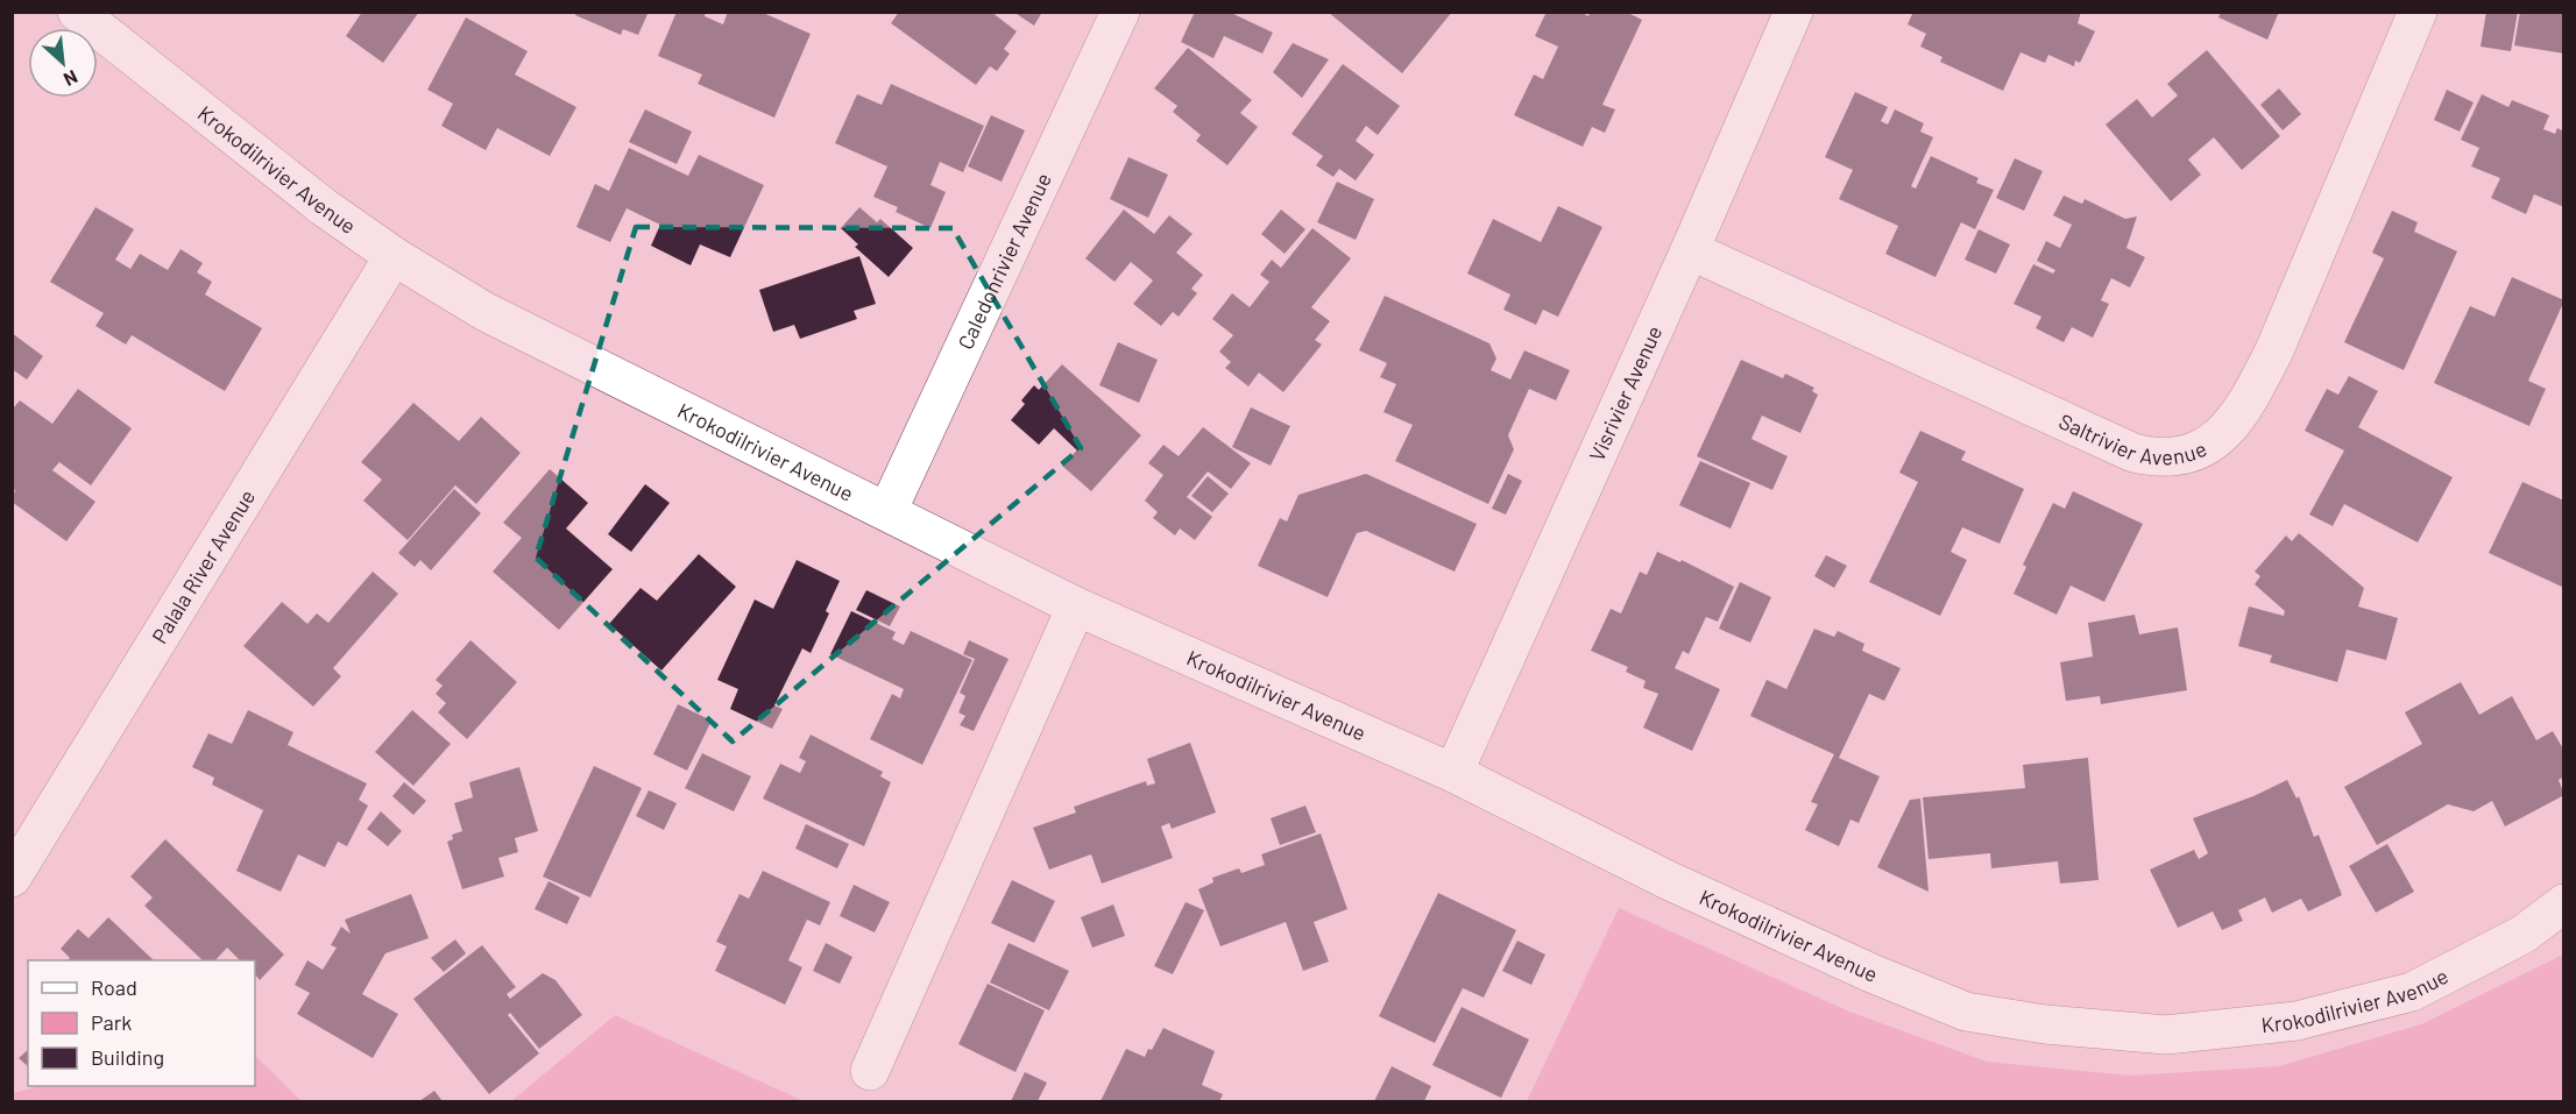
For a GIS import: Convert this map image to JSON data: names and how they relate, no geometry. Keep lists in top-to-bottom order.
{
  "streets": {
    "street": [
      "Krokodilrivier Avenue",
      "Caledonrivier Avenue",
      "Visrivier Avenue",
      "Saltrivier Avenue",
      "Palala River Avenue"
    ]
  },
  "crossings": [
    ["Krokodilrivier Avenue", "Caledonrivier Avenue"],
    ["Krokodilrivier Avenue", "Visrivier Avenue"],
    ["Krokodilrivier Avenue", "Palala River Avenue"],
    ["Visrivier Avenue", "Saltrivier Avenue"]
  ],
  "legend": ["Road", "Park", "Building"],
  "north": "bottom right"
}
